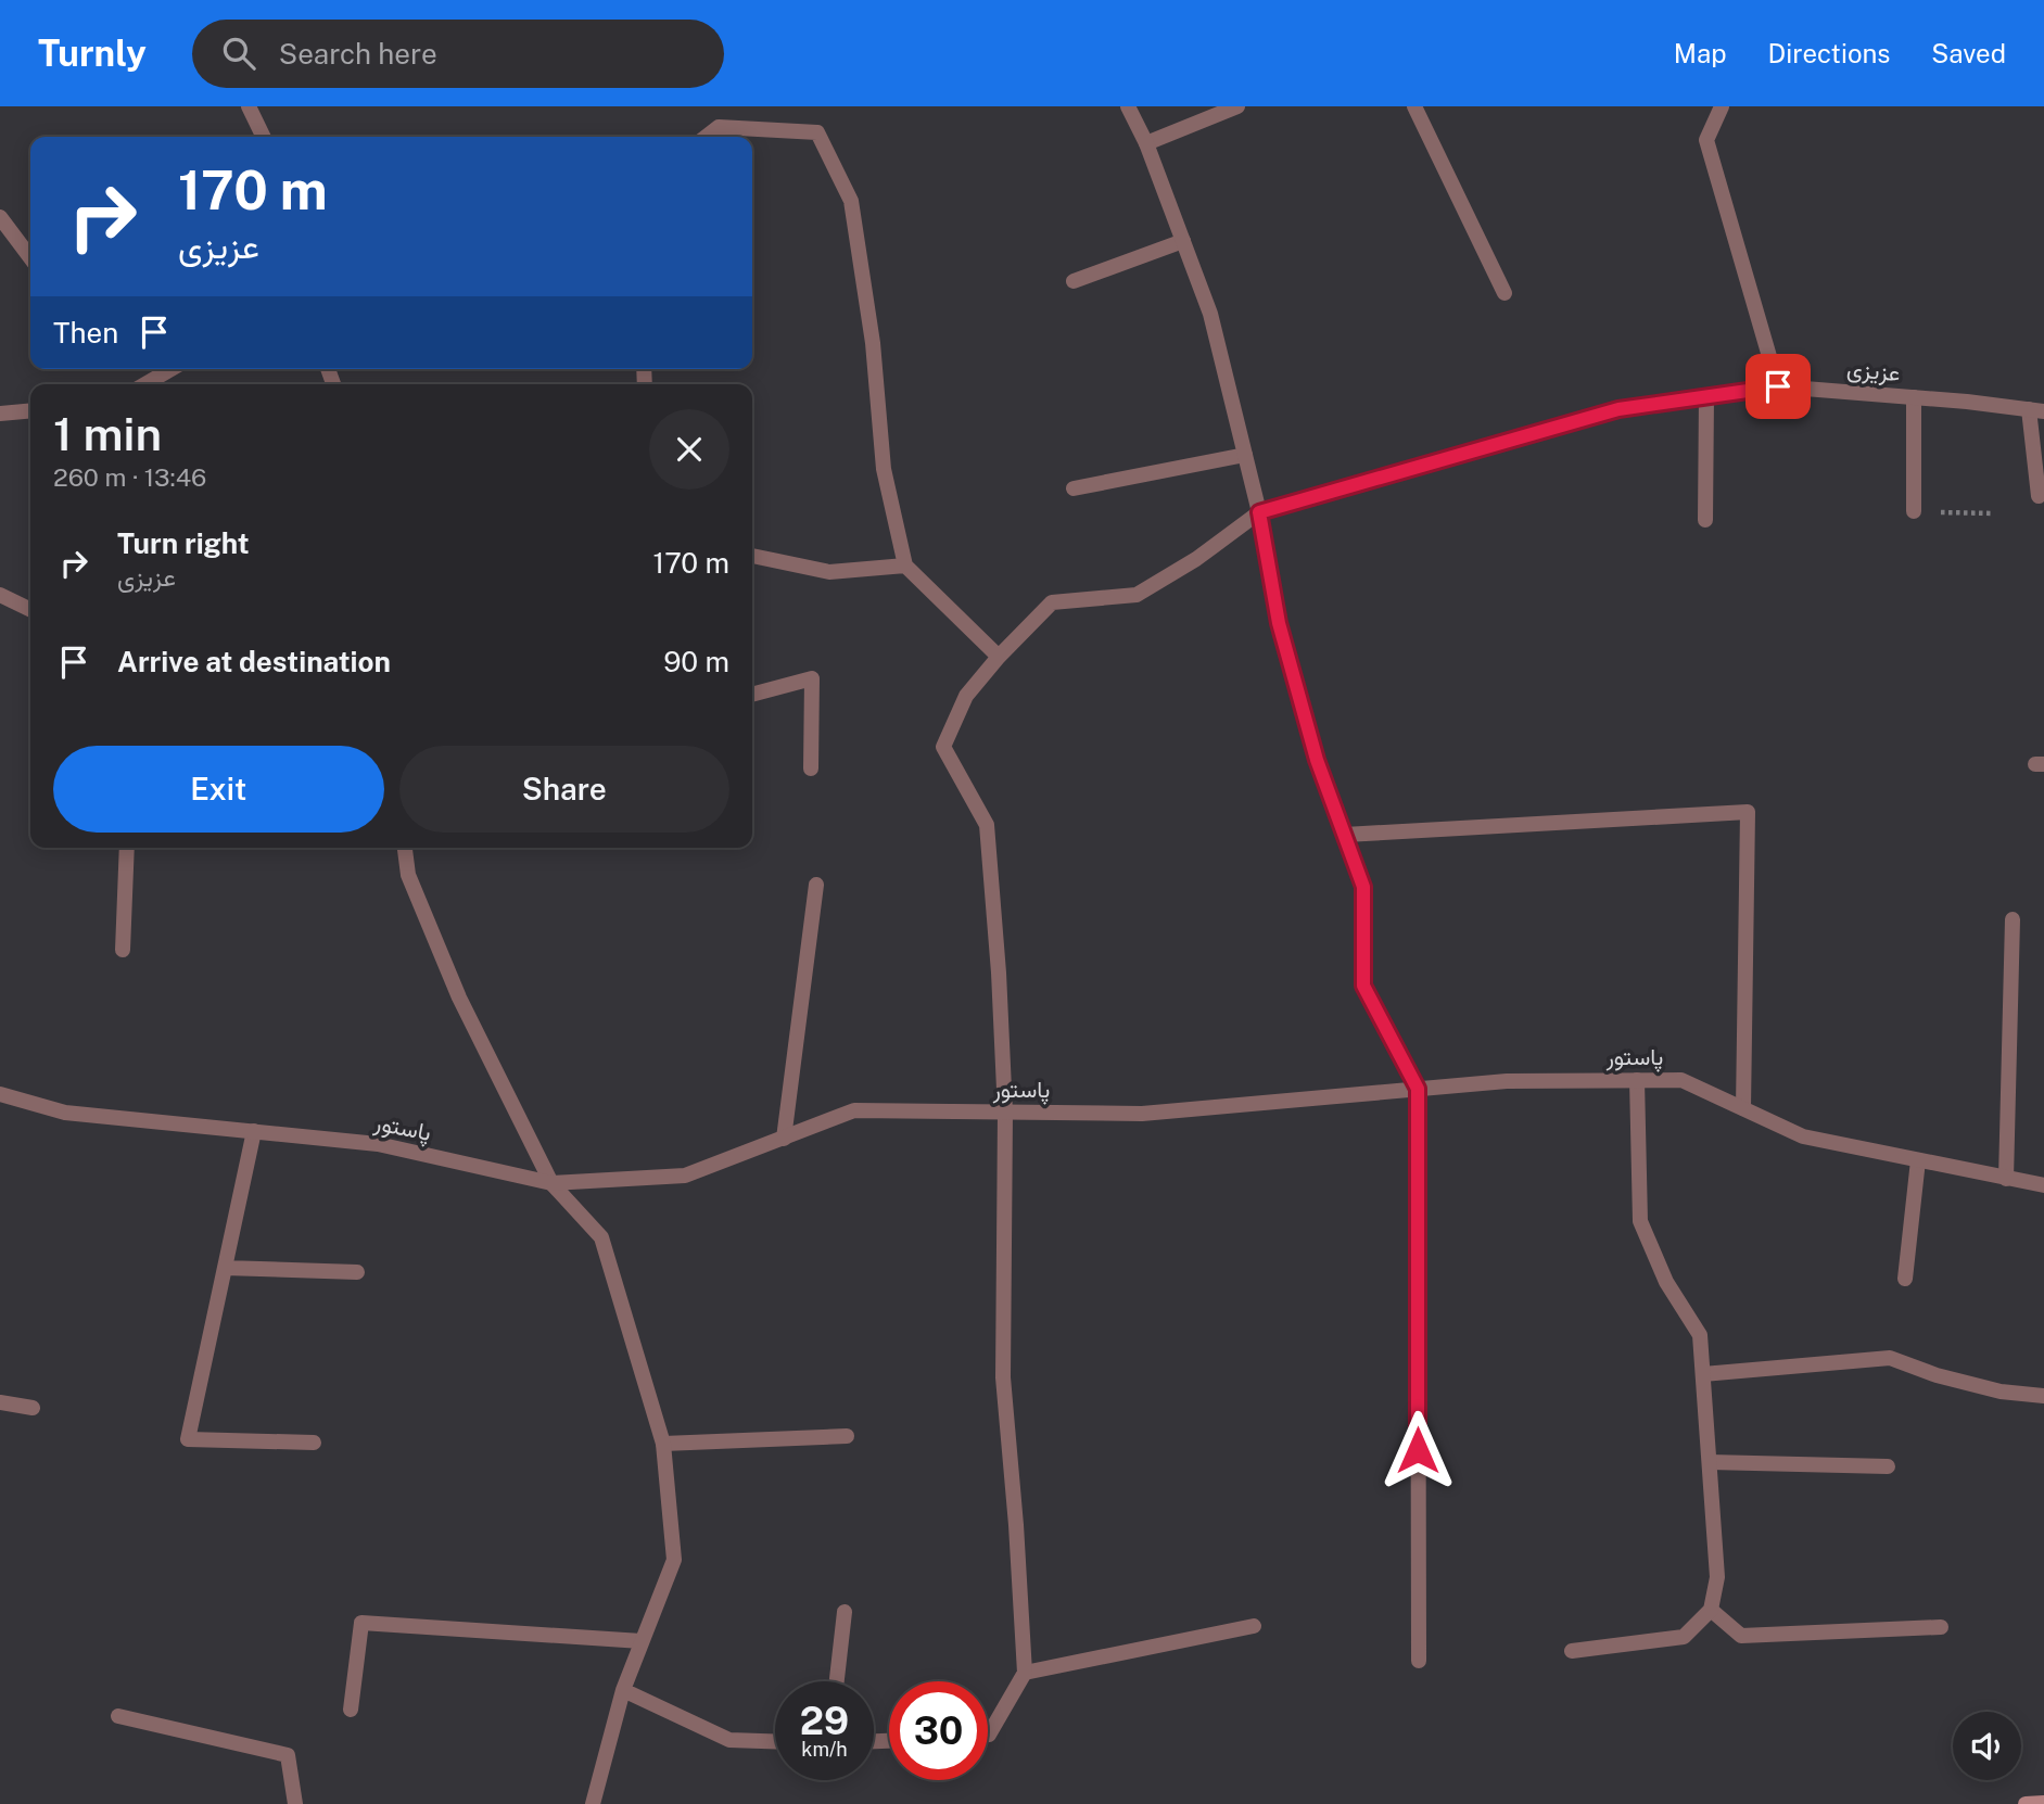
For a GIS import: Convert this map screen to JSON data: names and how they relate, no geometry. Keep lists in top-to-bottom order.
{
  "streets": {
    "street": ["عزیزی", "پاستور"]
  },
  "page": {
    "header": "Turnly",
    "search": "Search here",
    "nav": ["Map", "Directions", "Saved"],
    "turn": ["170 m", "عزیزی"],
    "then": "Then",
    "heading": ["1 min", "260 m · 13:46"],
    "list": [
      {
        "name": "Turn right",
        "note": "عزیزی",
        "value": "170 m"
      },
      {
        "name": "Arrive at destination",
        "value": "90 m"
      }
    ],
    "buttons": ["Exit", "Share"],
    "speed": "29 km/h",
    "limit": "30"
  }
}
